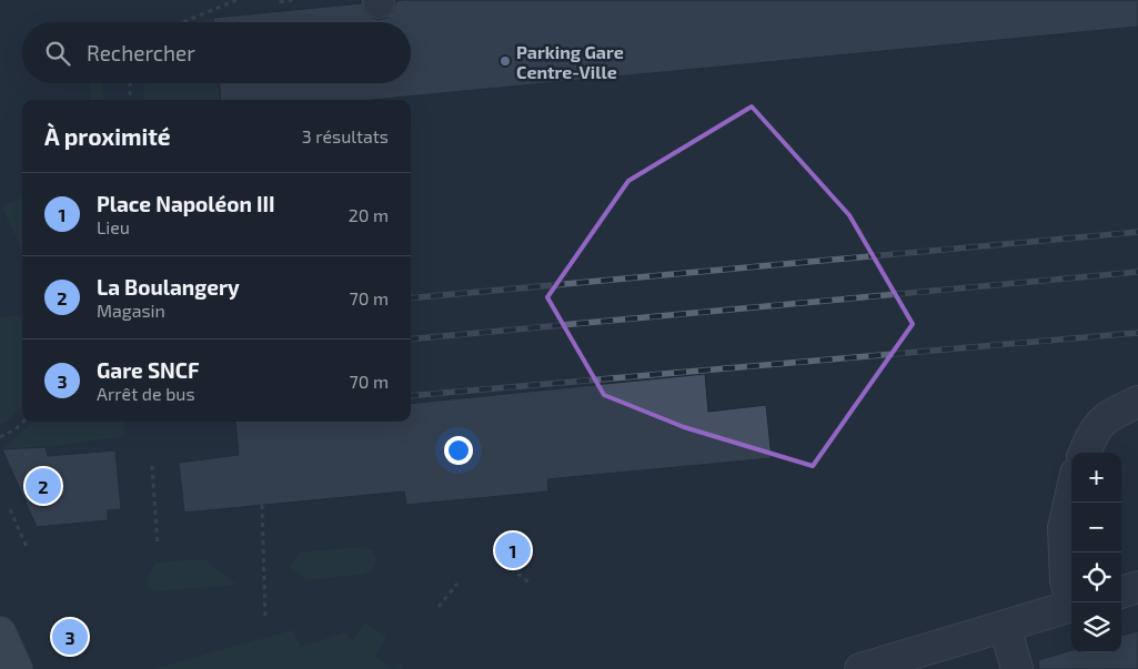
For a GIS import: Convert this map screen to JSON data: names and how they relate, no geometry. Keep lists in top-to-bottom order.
{
  "places": ["Parking Gare Centre-Ville"],
  "page": {
    "search": "Rechercher",
    "heading": ["À proximité", "3 résultats"],
    "list": [
      {
        "mark": "1",
        "name": "Place Napoléon III",
        "note": "Lieu",
        "value": "20 m"
      },
      {
        "mark": "2",
        "name": "La Boulangery",
        "note": "Magasin",
        "value": "70 m"
      },
      {
        "mark": "3",
        "name": "Gare SNCF",
        "note": "Arrêt de bus",
        "value": "70 m"
      }
    ],
    "map_buttons": ["+", "−"],
    "pins": ["2", "1", "3"]
  }
}
